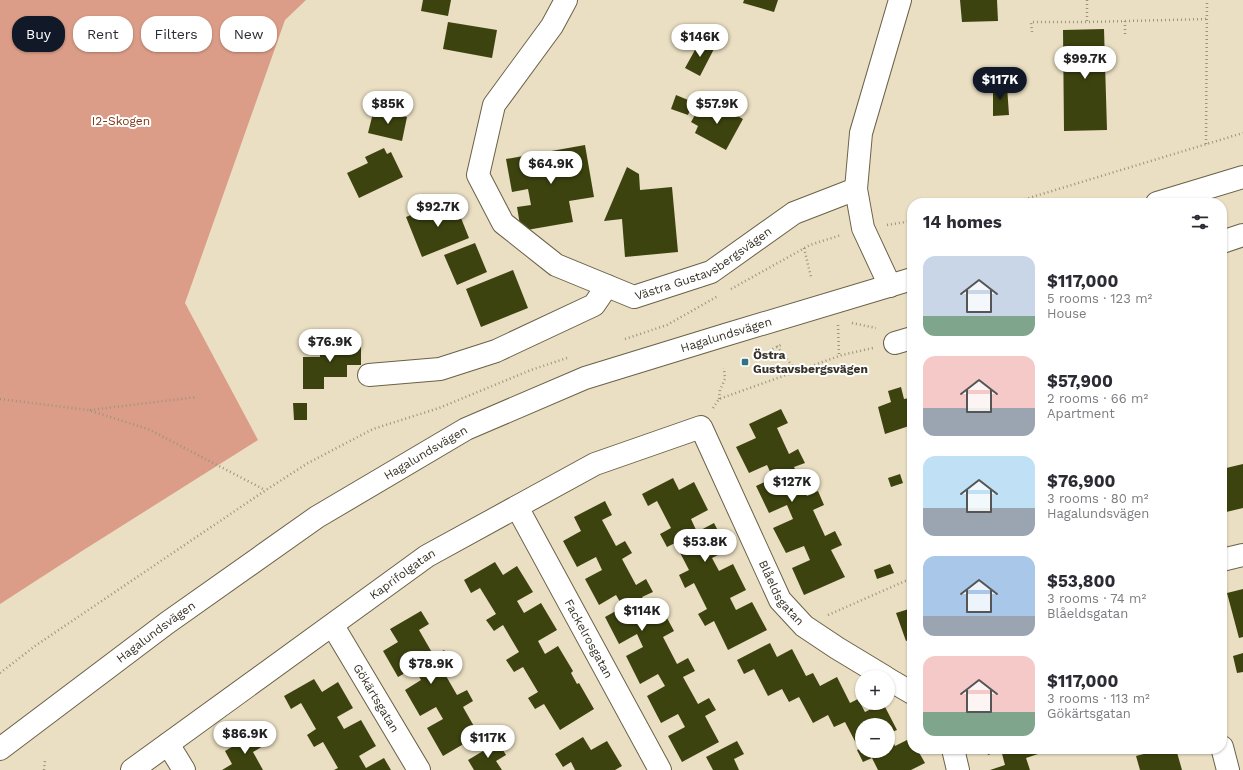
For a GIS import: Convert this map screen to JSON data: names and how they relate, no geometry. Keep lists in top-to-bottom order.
{
  "streets": {
    "street": [
      "Västra Gustavsbergsvägen",
      "Hagalundsvägen",
      "Kaprifolgatan",
      "Blåeldsgatan",
      "Fackelrosgatan",
      "Gökärtsgatan"
    ]
  },
  "crossings": [
    ["Kaprifolgatan", "Blåeldsgatan"],
    ["Kaprifolgatan", "Fackelrosgatan"],
    ["Kaprifolgatan", "Gökärtsgatan"]
  ],
  "parks": ["I2-Skogen"],
  "places": {
    "transit": ["Östra Gustavsbergsvägen"]
  },
  "page": {
    "chip": [
      "Buy",
      "Rent",
      "Filters",
      "New"
    ],
    "price": [
      "$146K",
      "$99.7K",
      "$117K",
      "$85K",
      "$57.9K",
      "$64.9K",
      "$92.7K",
      "$76.9K",
      "$127K",
      "$53.8K",
      "$114K",
      "$78.9K",
      "$86.9K",
      "$117K"
    ],
    "heading": "14 homes",
    "list": [
      {
        "name": "$117,000",
        "note": "5 rooms · 123 m² · House"
      },
      {
        "name": "$57,900",
        "note": "2 rooms · 66 m² · Apartment"
      },
      {
        "name": "$76,900",
        "note": "3 rooms · 80 m² · Hagalundsvägen"
      },
      {
        "name": "$53,800",
        "note": "3 rooms · 74 m² · Blåeldsgatan"
      },
      {
        "name": "$117,000",
        "note": "3 rooms · 113 m² · Gökärtsgatan"
      }
    ],
    "map_buttons": ["+", "−"]
  }
}
